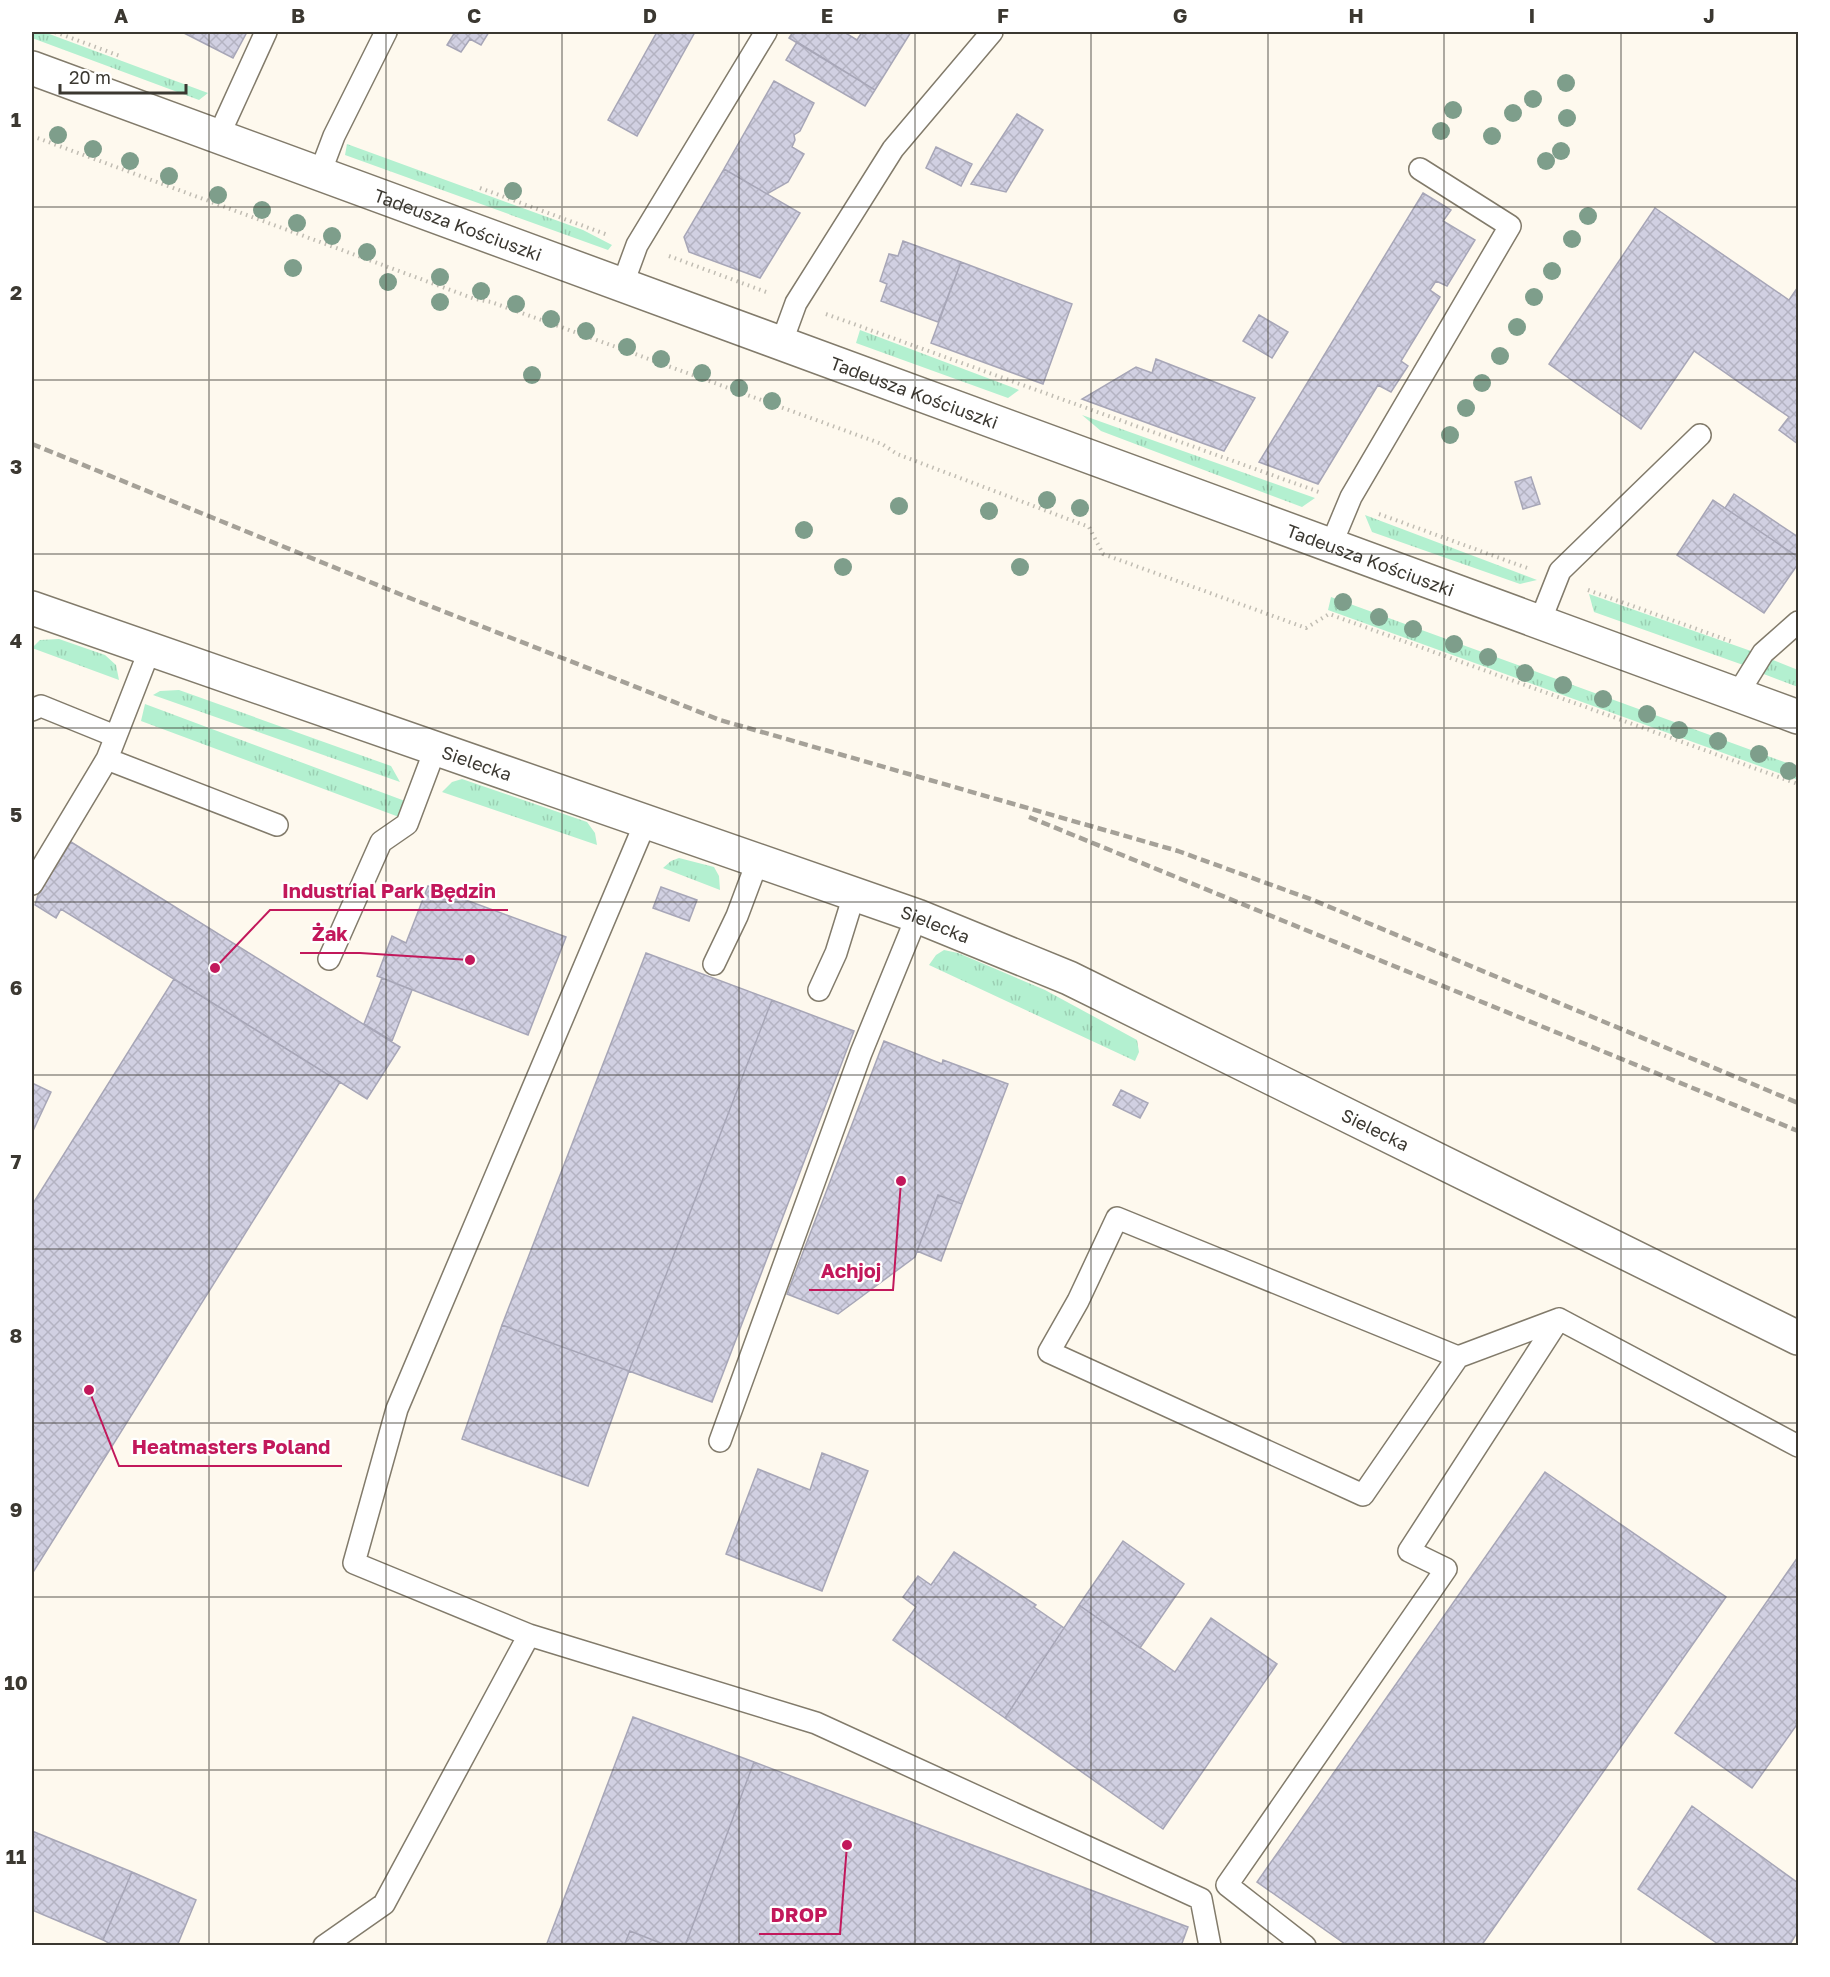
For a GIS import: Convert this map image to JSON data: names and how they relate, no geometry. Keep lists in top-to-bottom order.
{
  "streets": {
    "street": ["Tadeusza Kościuszki", "Sielecka"]
  },
  "places": [
    "Żak",
    "Industrial Park Będzin",
    "Achjoj",
    "Heatmasters Poland",
    "DROP"
  ],
  "scale_bar": "20 m",
  "grid": {
    "columns": [
      "A",
      "B",
      "C",
      "D",
      "E",
      "F",
      "G",
      "H",
      "I",
      "J"
    ],
    "rows": [
      "1",
      "2",
      "3",
      "4",
      "5",
      "6",
      "7",
      "8",
      "9",
      "10",
      "11"
    ]
  }
}
